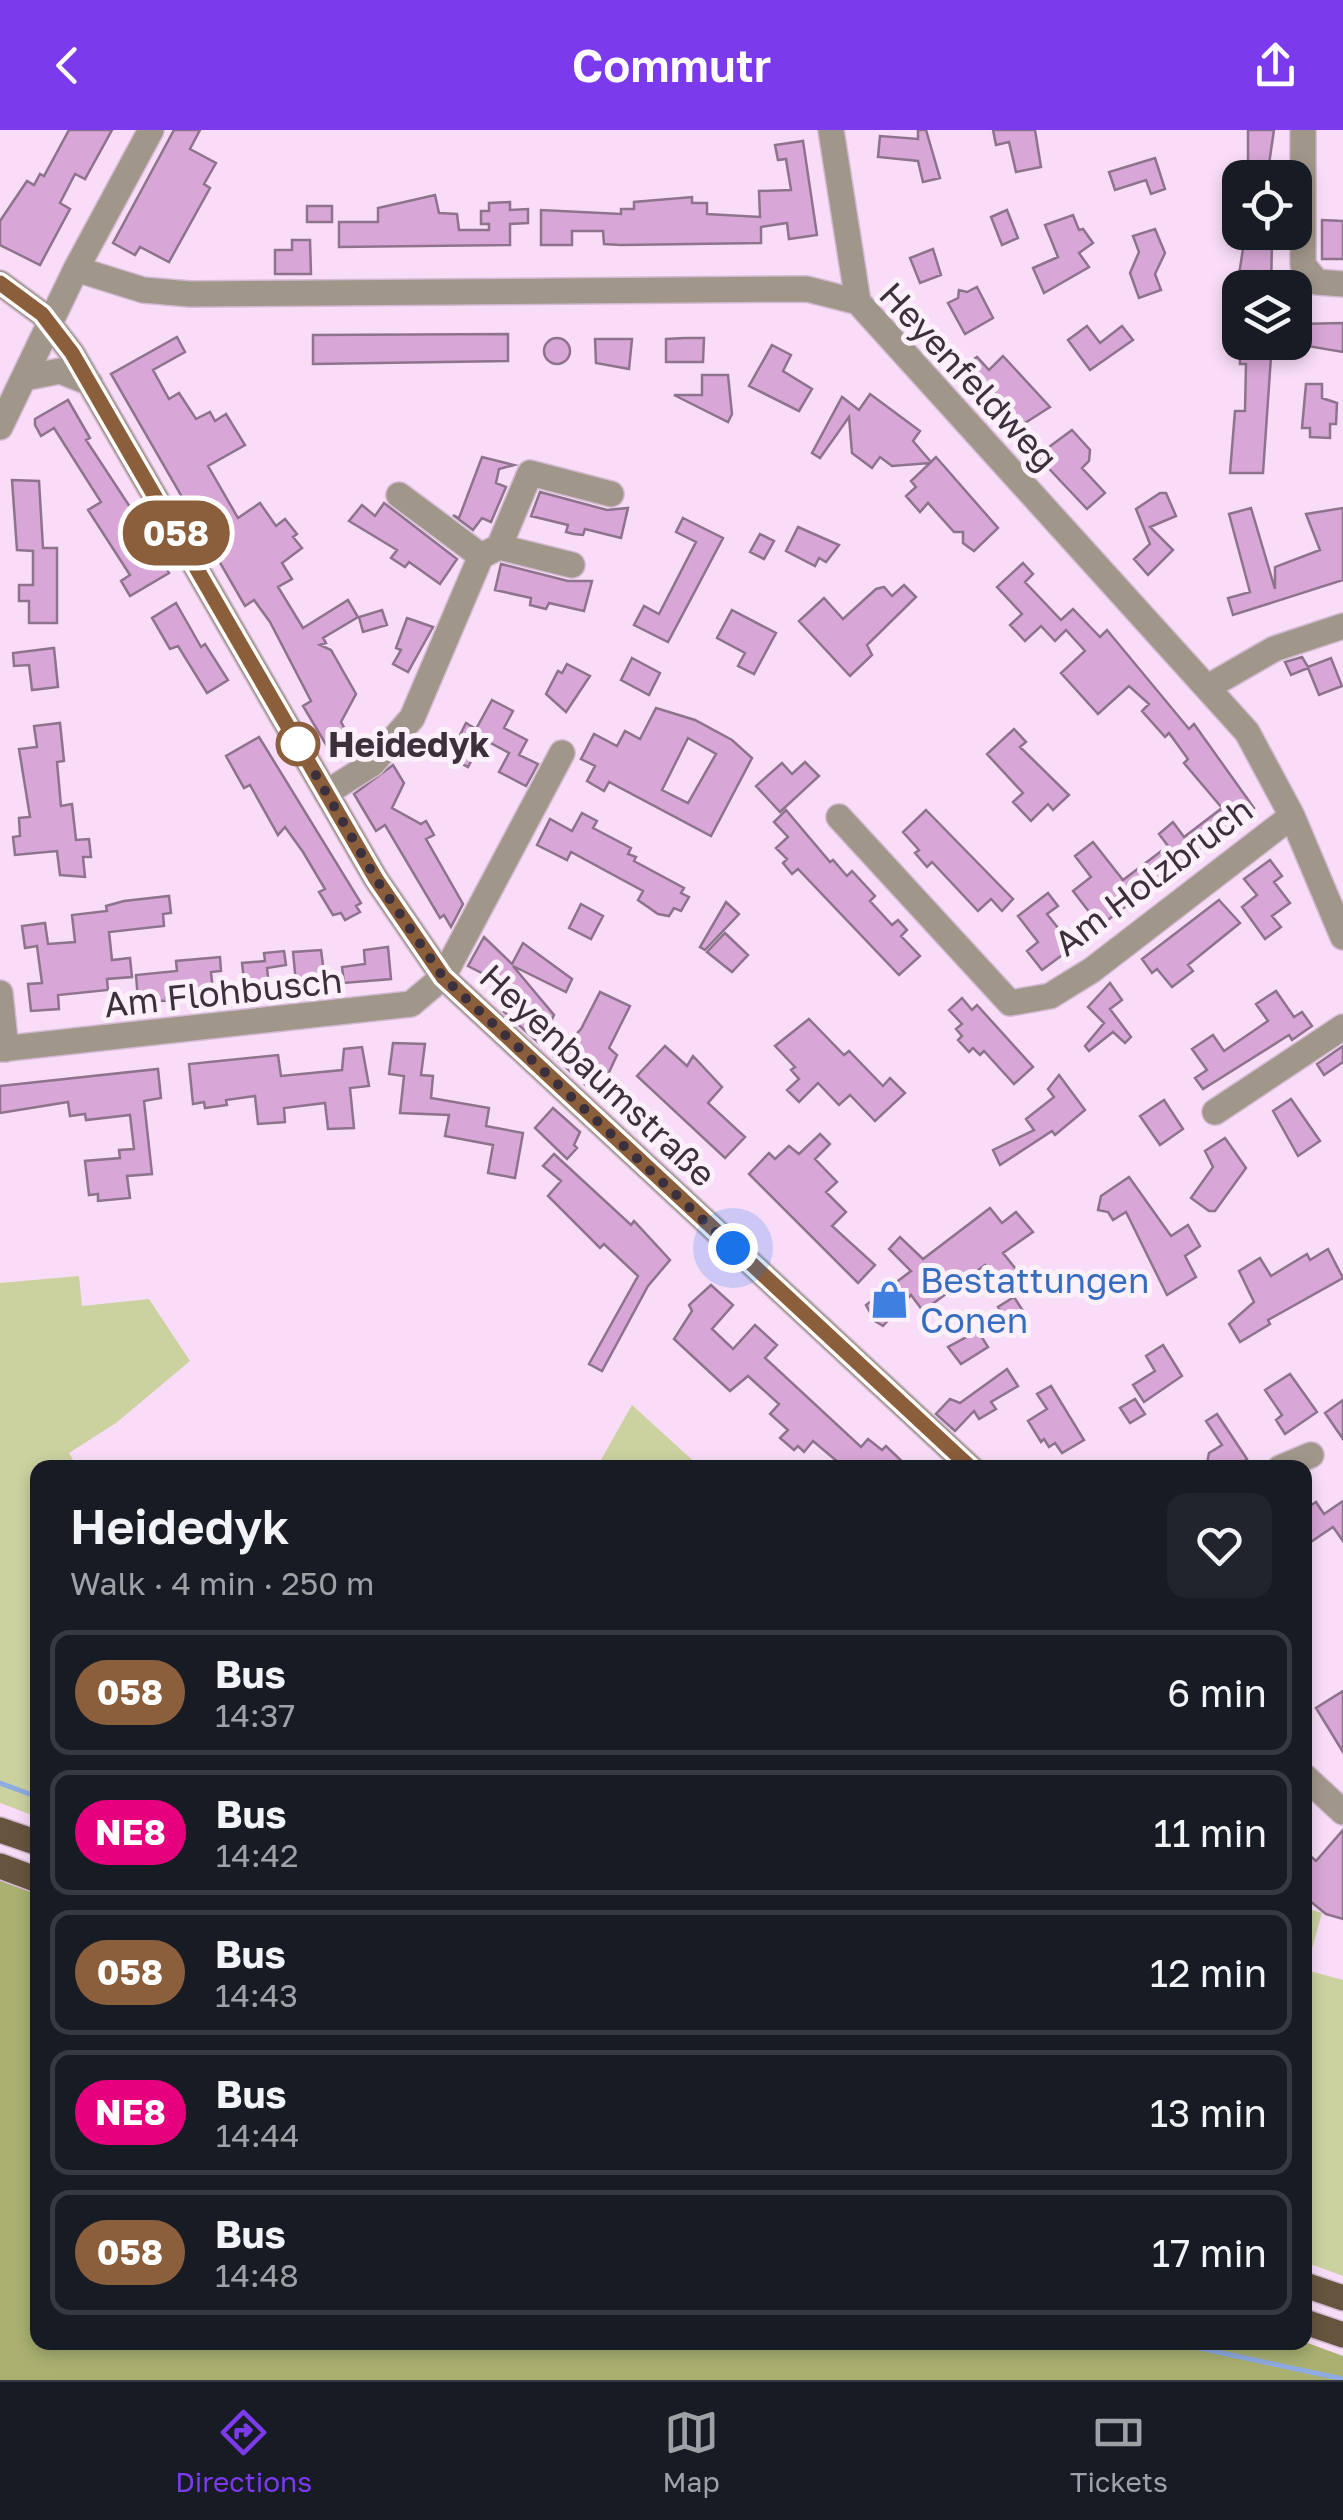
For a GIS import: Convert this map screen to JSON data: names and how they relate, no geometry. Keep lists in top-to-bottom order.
{
  "streets": {
    "street": [
      "Heyenfeldweg",
      "Am Holzbruch",
      "Am Flohbusch",
      "Heyenbaumstraße"
    ]
  },
  "crossings": [
    ["Heyenfeldweg", "Am Holzbruch"],
    ["Am Flohbusch", "Heyenbaumstraße"]
  ],
  "places": {
    "other": ["Heidedyk"],
    "shop": ["Bestattungen Conen"]
  },
  "lines": ["bus line 058"],
  "page": {
    "header": "Commutr",
    "on_map": "058",
    "heading": ["Heidedyk", "Walk · 4 min · 250 m"],
    "list": [
      {
        "mark": "058",
        "name": "Bus",
        "note": "14:37",
        "value": "6 min"
      },
      {
        "mark": "NE8",
        "name": "Bus",
        "note": "14:42",
        "value": "11 min"
      },
      {
        "mark": "058",
        "name": "Bus",
        "note": "14:43",
        "value": "12 min"
      },
      {
        "mark": "NE8",
        "name": "Bus",
        "note": "14:44",
        "value": "13 min"
      },
      {
        "mark": "058",
        "name": "Bus",
        "note": "14:48",
        "value": "17 min"
      }
    ],
    "tabs": ["Directions", "Map", "Tickets"]
  }
}
